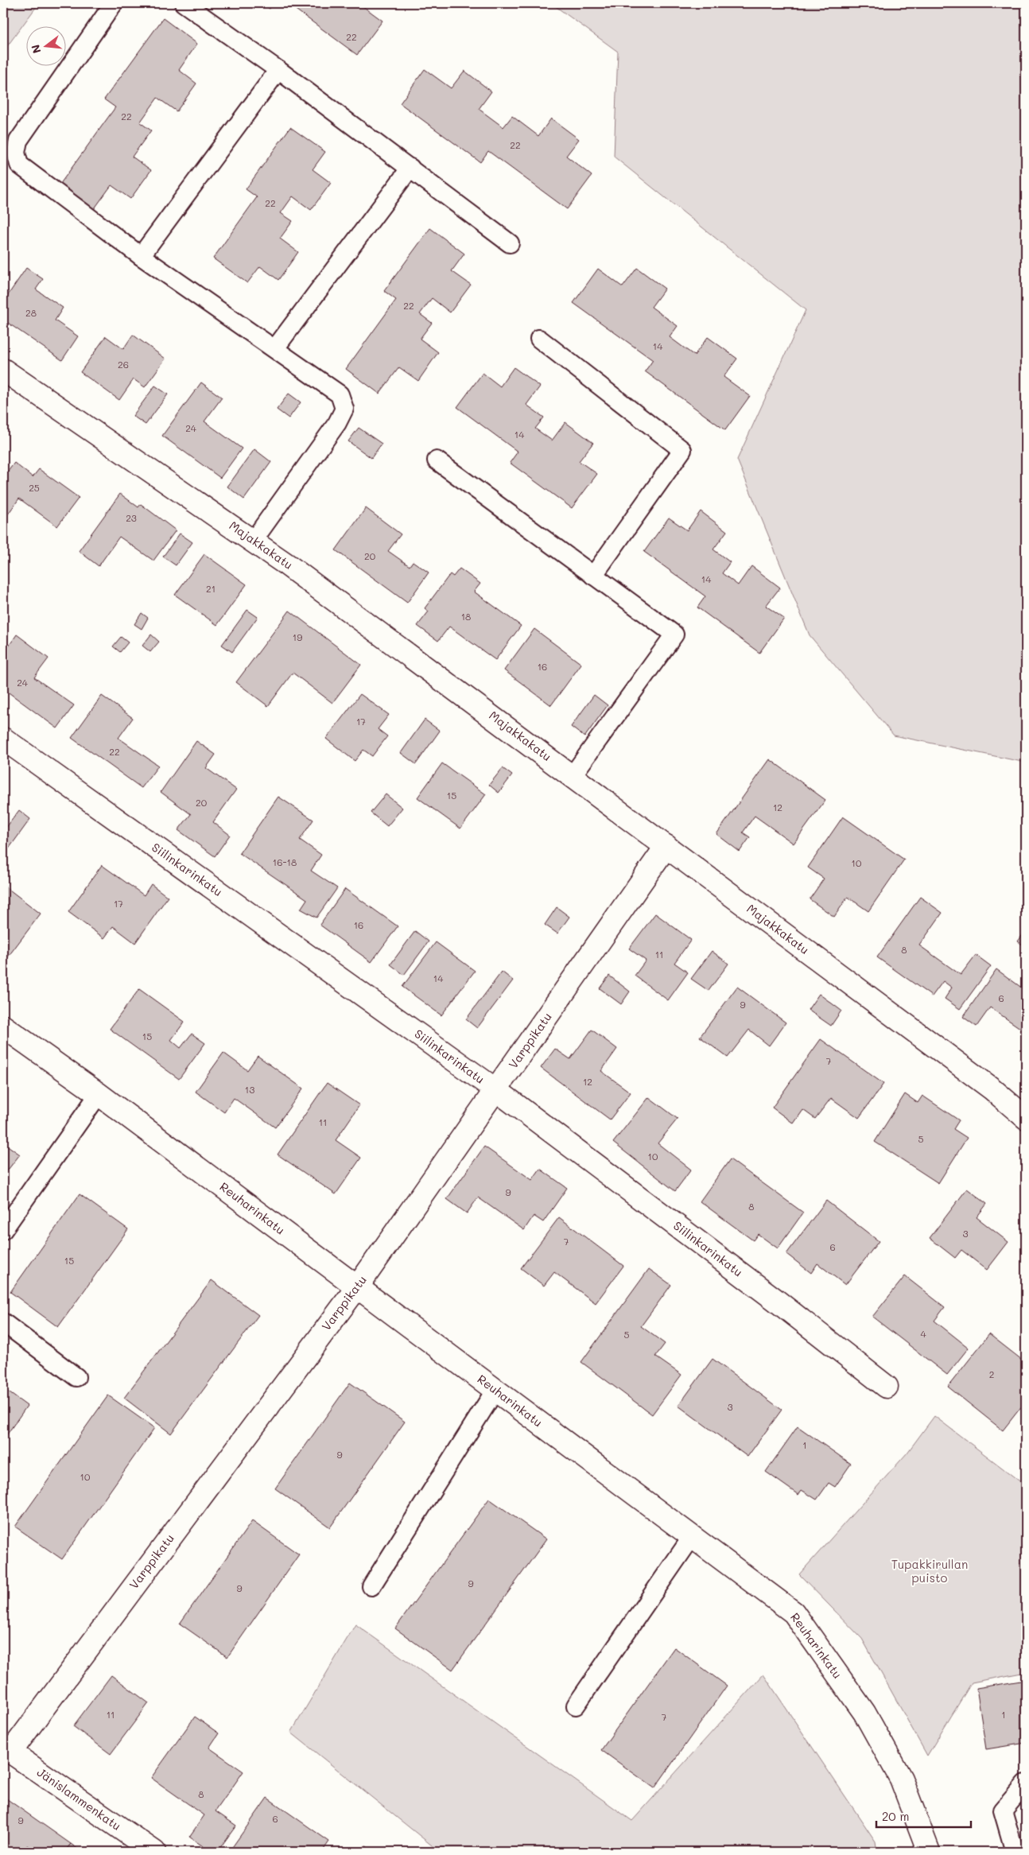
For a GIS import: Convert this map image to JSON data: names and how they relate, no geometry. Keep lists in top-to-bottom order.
{
  "streets": {
    "street": [
      "Majakkakatu",
      "Siilinkarinkatu",
      "Varppikatu",
      "Reuharinkatu",
      "Jänislammenkatu"
    ]
  },
  "crossings": [
    ["Majakkakatu", "Varppikatu"],
    ["Siilinkarinkatu", "Varppikatu"],
    ["Varppikatu", "Reuharinkatu"],
    ["Varppikatu", "Jänislammenkatu"]
  ],
  "parks": ["Tupakkirullan puisto"],
  "house_numbers": [
    "22",
    "22",
    "22",
    "22",
    "22",
    "28",
    "14",
    "26",
    "24",
    "14",
    "25",
    "23",
    "20",
    "14",
    "21",
    "18",
    "19",
    "16",
    "24",
    "17",
    "22",
    "15",
    "20",
    "12",
    "16-18",
    "10",
    "17",
    "16",
    "8",
    "11",
    "14",
    "6",
    "9",
    "15",
    "7",
    "12",
    "13",
    "11",
    "5",
    "10",
    "9",
    "8",
    "3",
    "7",
    "6",
    "15",
    "4",
    "5",
    "2",
    "3",
    "1",
    "9",
    "10",
    "9",
    "9",
    "11",
    "1",
    "7",
    "8",
    "6",
    "9"
  ],
  "scale_bar": "20 m",
  "north": "left"
}
